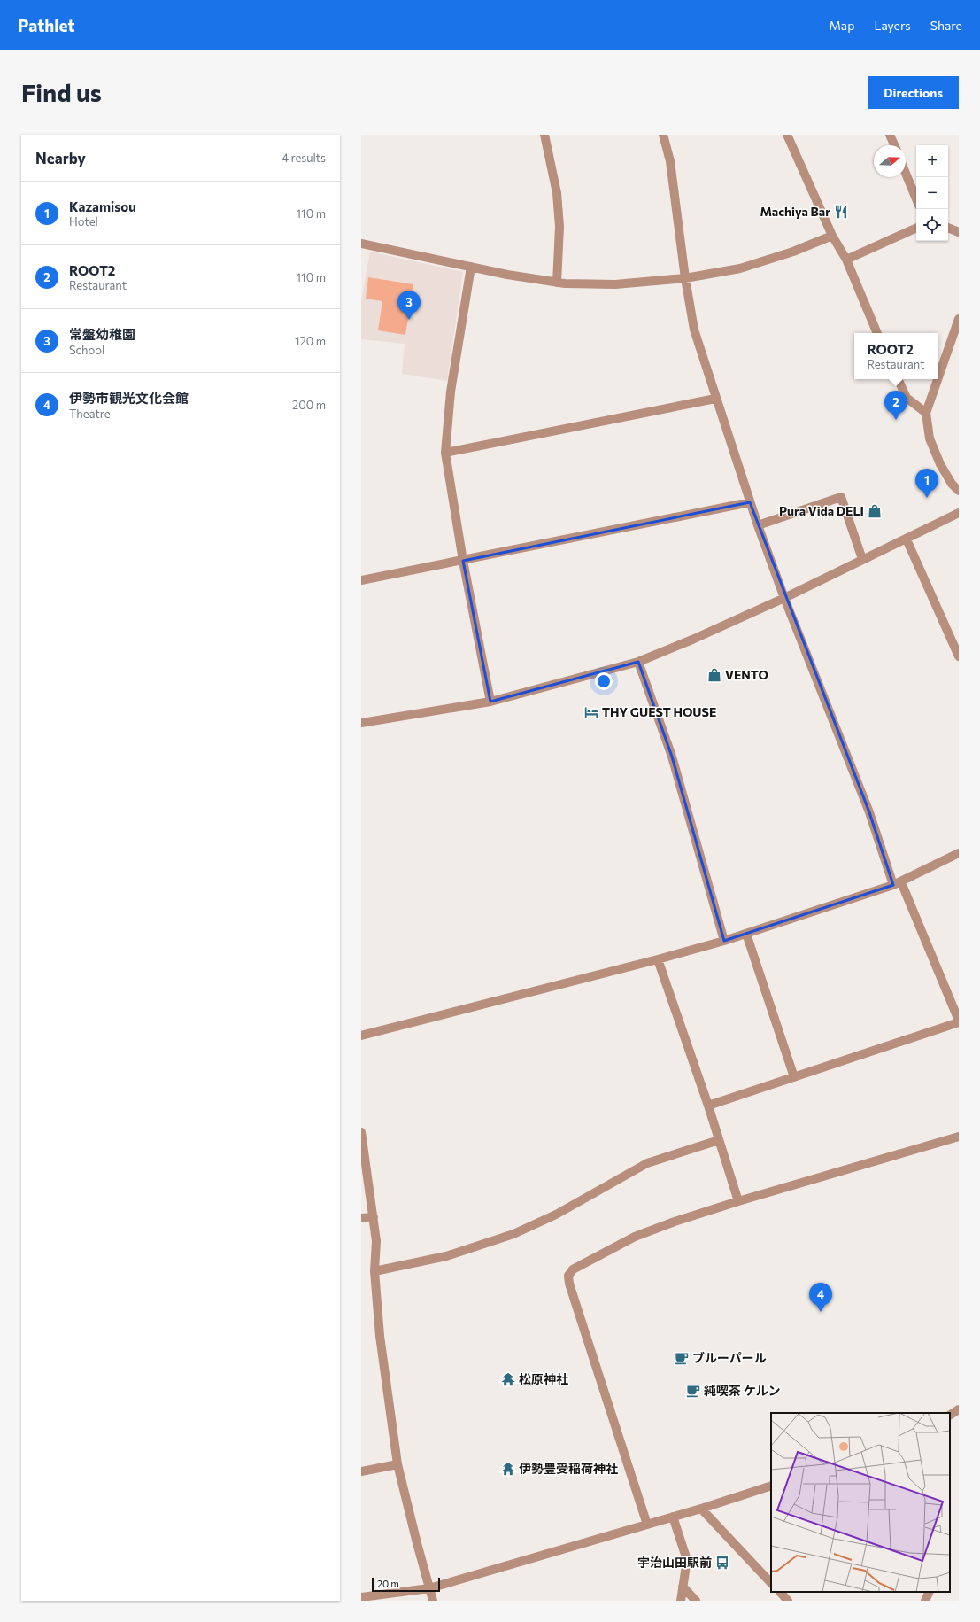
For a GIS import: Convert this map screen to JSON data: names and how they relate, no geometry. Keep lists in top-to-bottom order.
{
  "places": {
    "restaurant": ["Machiya Bar"],
    "shop": ["Pura Vida DELI", "VENTO"],
    "hotel": ["THY GUEST HOUSE"],
    "cafe": ["ブルーパール", "純喫茶 ケルン"],
    "temple": ["松原神社", "伊勢豊受稲荷神社"],
    "bus stop": ["宇治山田駅前"]
  },
  "scale_bar": "20 m",
  "north": "right",
  "page": {
    "header": "Pathlet",
    "nav": ["Map", "Layers", "Share"],
    "buttons": "Directions",
    "title": "Find us",
    "heading": ["Nearby", "4 results"],
    "map_buttons": ["+", "−"],
    "list": [
      {
        "mark": "1",
        "name": "Kazamisou",
        "note": "Hotel",
        "value": "110 m"
      },
      {
        "mark": "2",
        "name": "ROOT2",
        "note": "Restaurant",
        "value": "110 m"
      },
      {
        "mark": "3",
        "name": "常盤幼稚園",
        "note": "School",
        "value": "120 m"
      },
      {
        "mark": "4",
        "name": "伊勢市観光文化会館",
        "note": "Theatre",
        "value": "200 m"
      }
    ],
    "pins": [
      "3",
      "2",
      "1",
      "4"
    ],
    "popup": ["ROOT2", "Restaurant"],
    "scale": "20 m"
  }
}
